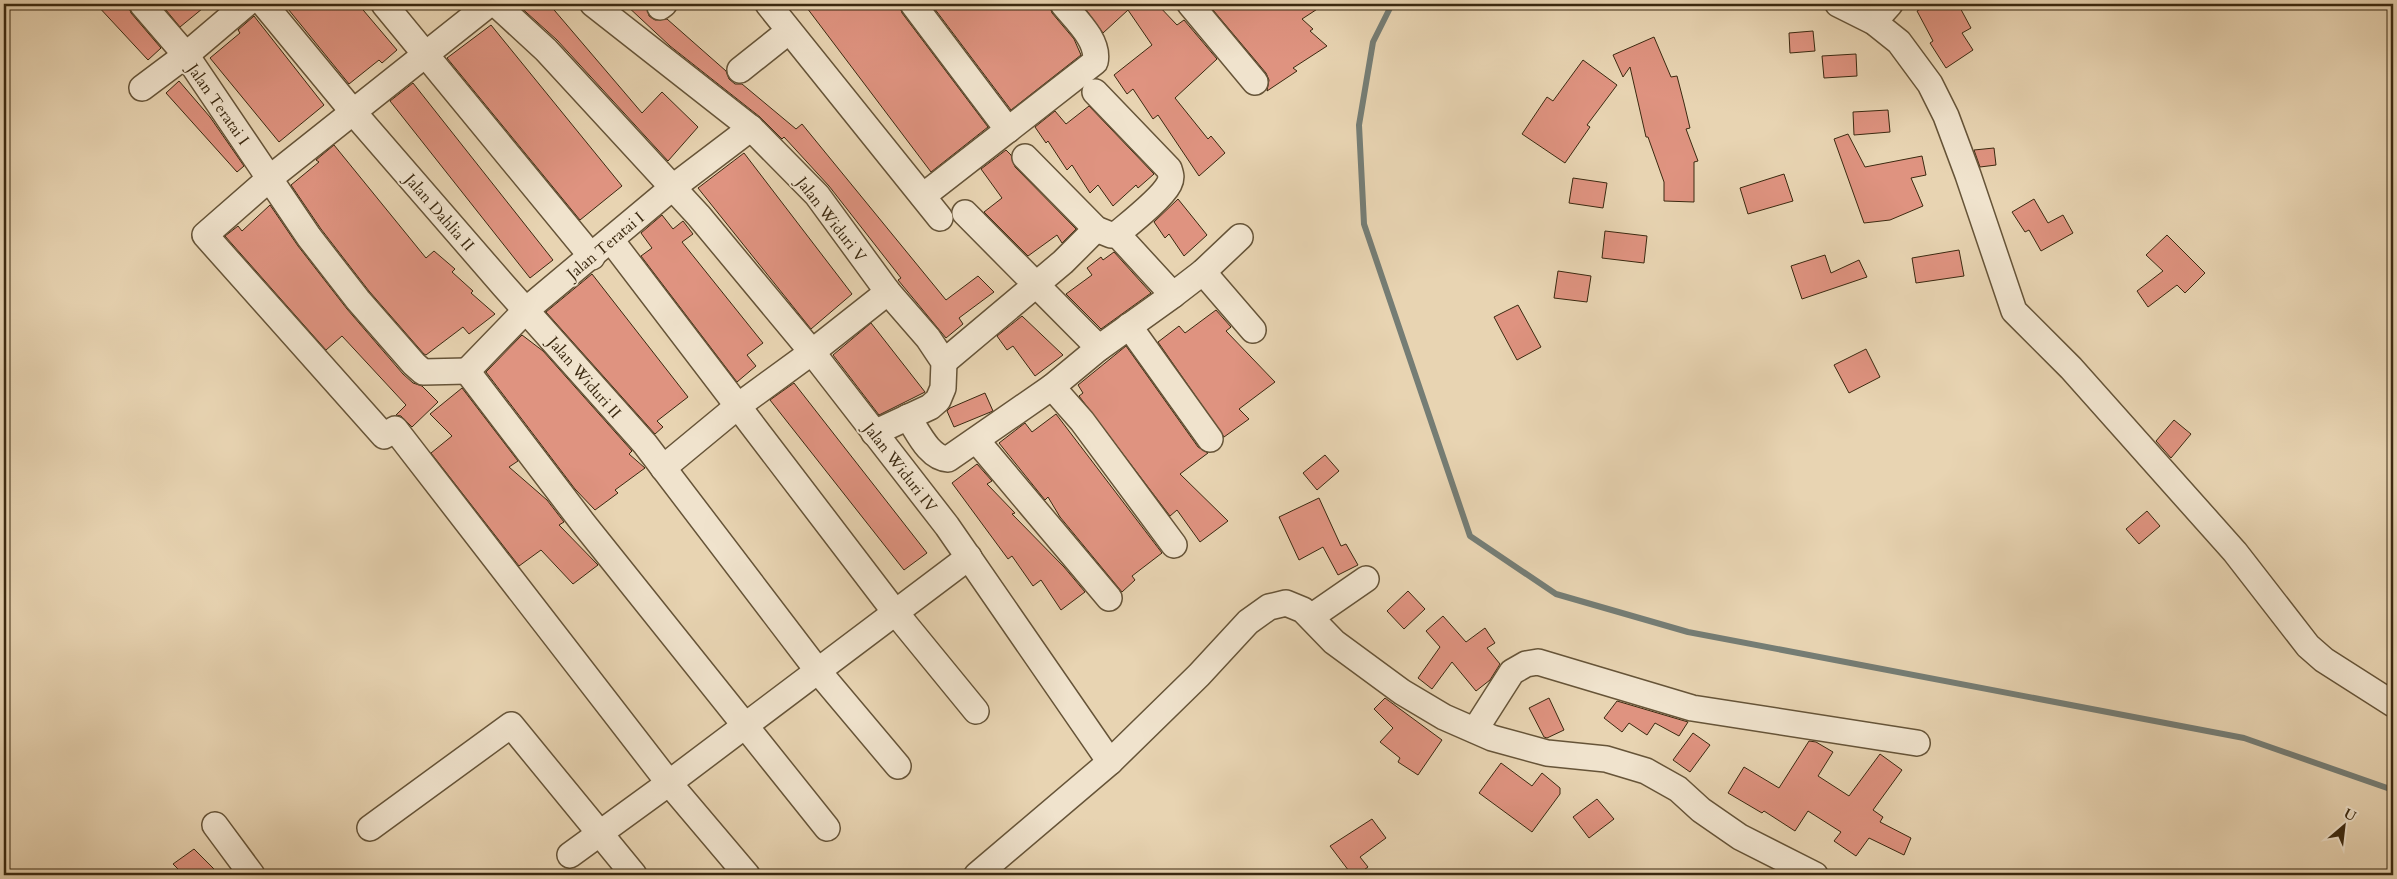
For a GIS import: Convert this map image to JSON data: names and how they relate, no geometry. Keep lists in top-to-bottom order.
{
  "streets": {
    "street": [
      "Jalan Teratai I",
      "Jalan Dahlia II",
      "Jalan Widuri V",
      "Jalan Widuri II",
      "Jalan Widuri IV"
    ]
  },
  "crossings": [
    ["Jalan Teratai I", "Jalan Dahlia II"],
    ["Jalan Teratai I", "Jalan Widuri V"],
    ["Jalan Teratai I", "Jalan Widuri II"],
    ["Jalan Teratai I", "Jalan Widuri IV"],
    ["Jalan Dahlia II", "Jalan Widuri II"]
  ],
  "north": "top right"
}
